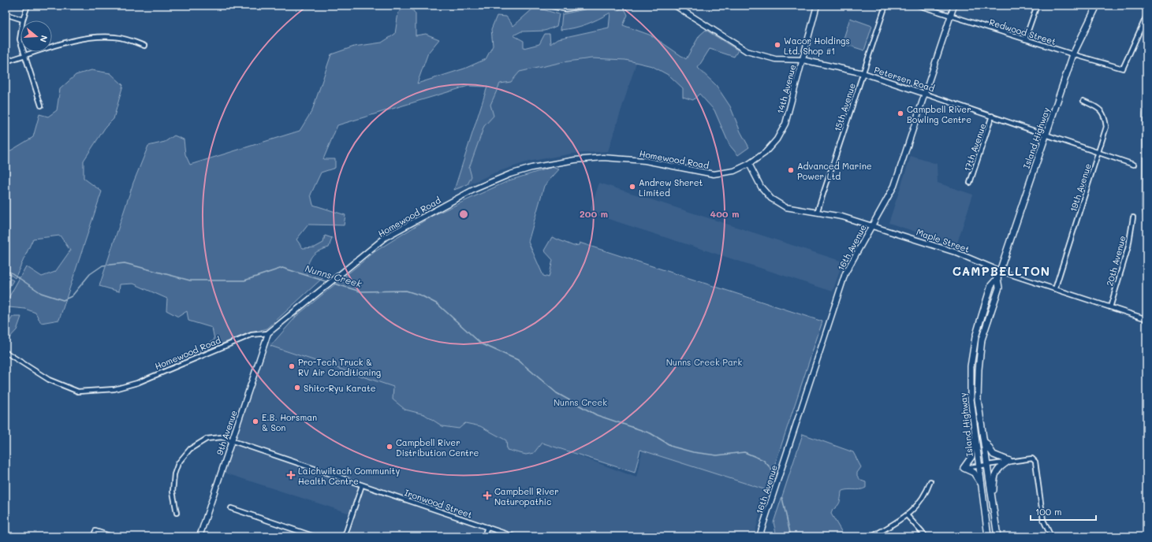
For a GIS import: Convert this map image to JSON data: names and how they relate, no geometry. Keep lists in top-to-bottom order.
{
  "streets": {
    "main road": ["Island Highway"],
    "street": [
      "Redwood Street",
      "Petersen Road",
      "14th Avenue",
      "15th Avenue",
      "17th Avenue",
      "Homewood Road",
      "19th Avenue",
      "Maple Street",
      "16th Avenue",
      "20th Avenue",
      "9th Avenue",
      "Ironwood Street"
    ]
  },
  "crossings": [
    ["Redwood Street", "Island Highway"],
    ["Redwood Street", "16th Avenue"],
    ["Petersen Road", "14th Avenue"],
    ["Petersen Road", "15th Avenue"],
    ["Petersen Road", "Island Highway"],
    ["Petersen Road", "17th Avenue"],
    ["Petersen Road", "19th Avenue"],
    ["Petersen Road", "16th Avenue"],
    ["14th Avenue", "Homewood Road"],
    ["14th Avenue", "Maple Street"],
    ["15th Avenue", "Maple Street"],
    ["Island Highway", "Maple Street"],
    ["Homewood Road", "Maple Street"],
    ["Homewood Road", "9th Avenue"],
    ["19th Avenue", "Maple Street"],
    ["Maple Street", "16th Avenue"],
    ["Maple Street", "20th Avenue"],
    ["9th Avenue", "Ironwood Street"]
  ],
  "districts": ["CAMPBELLTON"],
  "water": ["Nunns Creek"],
  "parks": ["Nunns Creek Park", "Nunns Creek"],
  "places": {
    "other": [
      "Wacor Holdings Ltd. Shop #1",
      "Campbell River Bowling Centre",
      "Advanced Marine Power Ltd",
      "Andrew Sheret Limited",
      "Pro-Tech Truck & RV Air Conditioning",
      "Shito-Ryu Karate",
      "E.B. Horsman & Son",
      "Campbell River Distribution Centre"
    ],
    "health": ["Laichwiltach Community Health Centre", "Campbell River Naturopathic"]
  },
  "scale_bar": "100 m",
  "north": "right",
  "rings": ["200 m", "400 m"]
}
